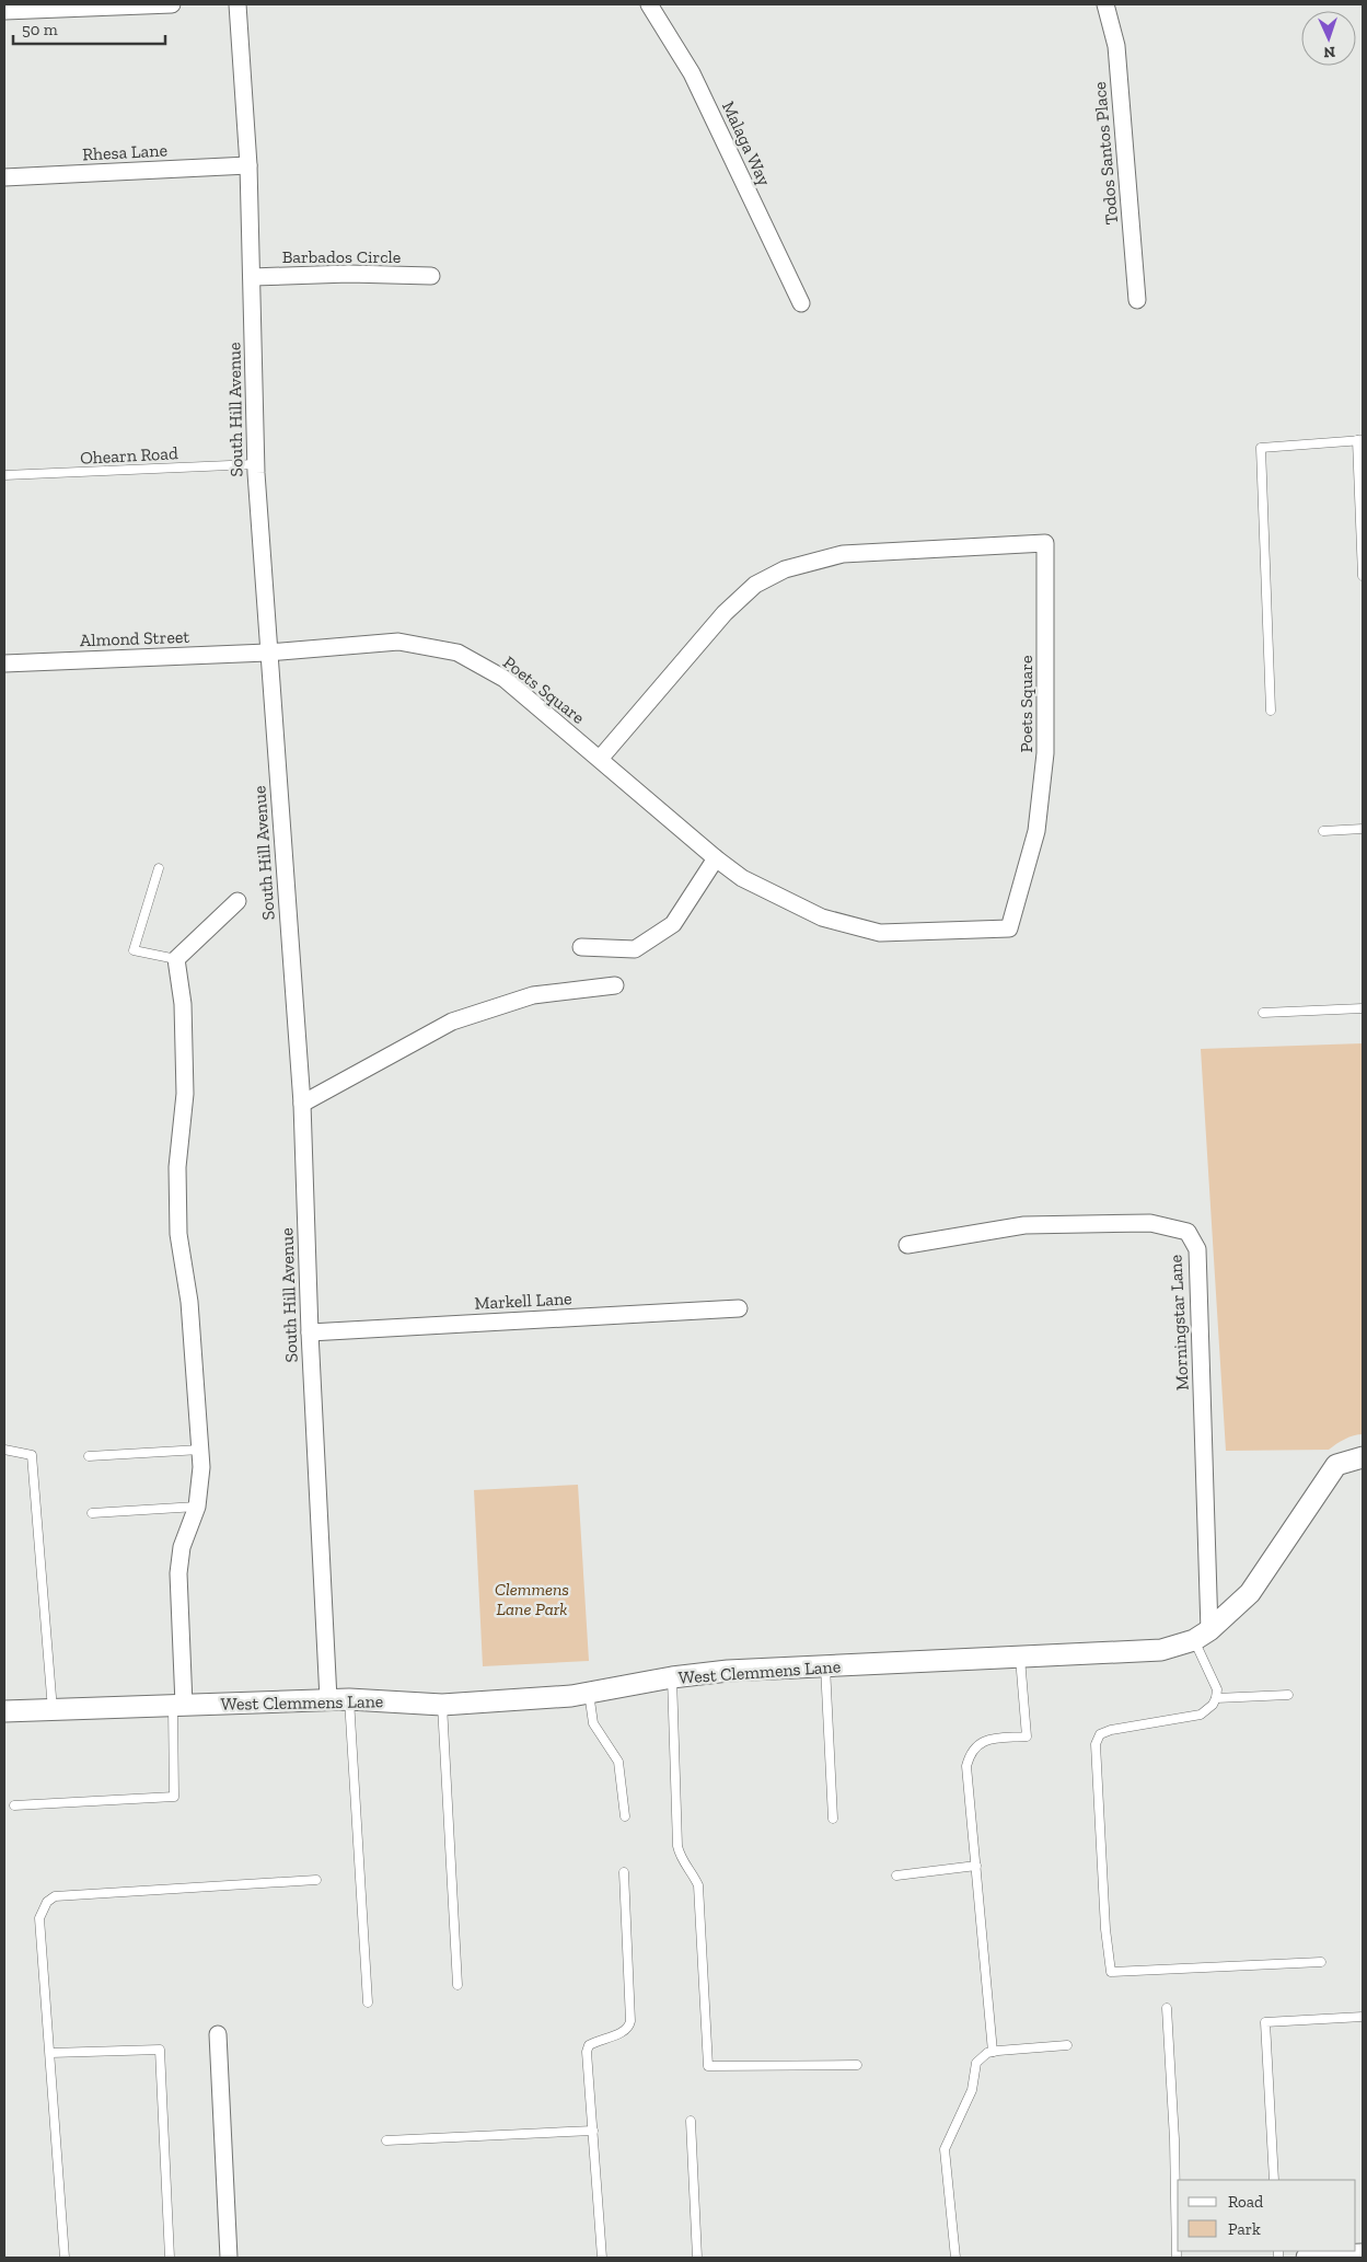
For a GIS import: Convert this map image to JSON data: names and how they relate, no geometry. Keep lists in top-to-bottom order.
{
  "streets": {
    "street": [
      "Malaga Way",
      "Rhesa Lane",
      "Todos Santos Place",
      "Barbados Circle",
      "South Hill Avenue",
      "Almond Street",
      "Poets Square",
      "Markell Lane",
      "Morningstar Lane",
      "West Clemmens Lane"
    ],
    "lane": ["Ohearn Road"]
  },
  "crossings": [
    ["Rhesa Lane", "South Hill Avenue"],
    ["Barbados Circle", "South Hill Avenue"],
    ["South Hill Avenue", "Ohearn Road"],
    ["South Hill Avenue", "Almond Street"],
    ["South Hill Avenue", "Poets Square"],
    ["South Hill Avenue", "Markell Lane"],
    ["South Hill Avenue", "West Clemmens Lane"],
    ["Almond Street", "Poets Square"],
    ["Morningstar Lane", "West Clemmens Lane"]
  ],
  "parks": ["Clemmens Lane Park"],
  "legend": ["Road", "Park"],
  "scale_bar": "50 m",
  "north": "bottom"
}
